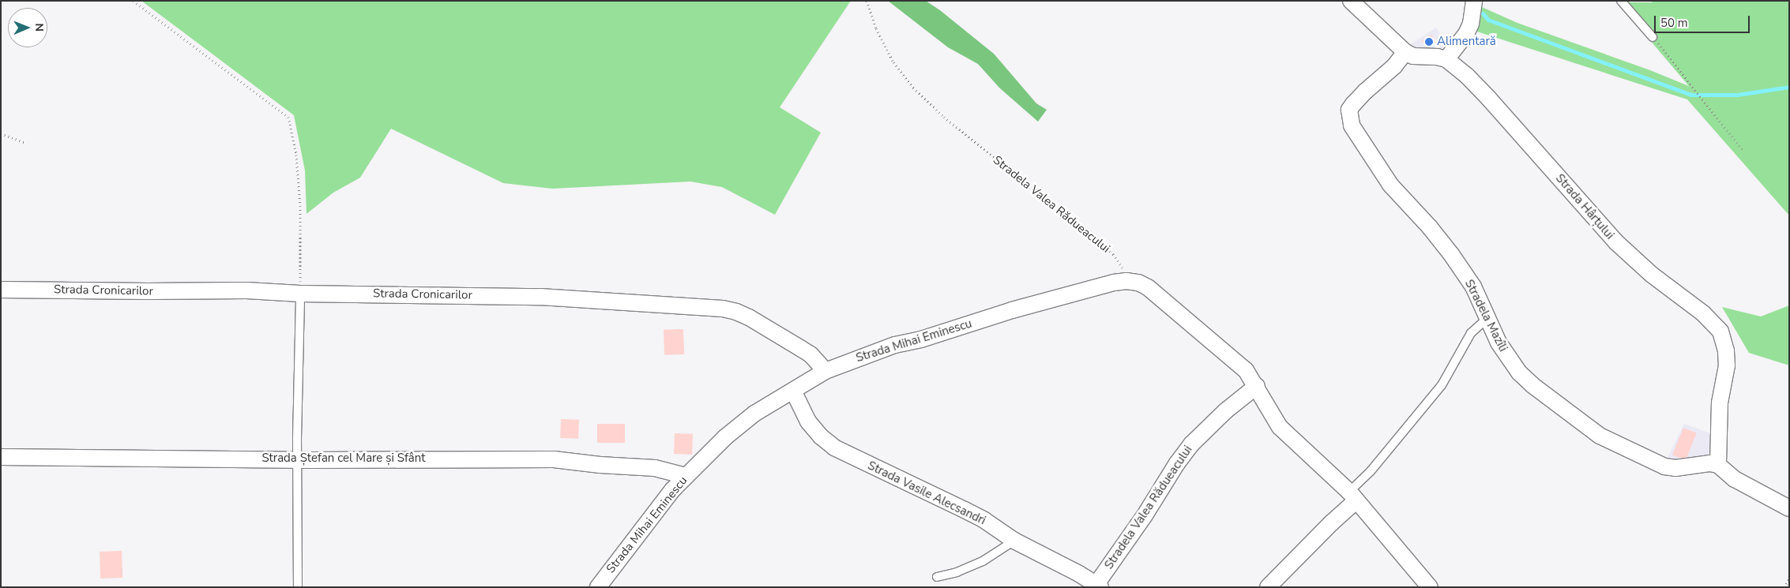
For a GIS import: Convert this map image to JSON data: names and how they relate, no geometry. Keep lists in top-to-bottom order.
{
  "streets": {
    "street": [
      "Stradela Valea Rădueacului",
      "Strada Hârțului",
      "Strada Cronicarilor",
      "Stradela Mazîli",
      "Strada Mihai Eminescu",
      "Strada Ștefan cel Mare și Sfânt",
      "Strada Vasile Alecsandri"
    ]
  },
  "crossings": [
    ["Stradela Valea Rădueacului", "Strada Mihai Eminescu"],
    ["Stradela Valea Rădueacului", "Strada Vasile Alecsandri"],
    ["Strada Hârțului", "Stradela Mazîli"],
    ["Strada Cronicarilor", "Strada Mihai Eminescu"],
    ["Strada Mihai Eminescu", "Strada Ștefan cel Mare și Sfânt"],
    ["Strada Mihai Eminescu", "Strada Vasile Alecsandri"]
  ],
  "places": ["Alimentară"],
  "scale_bar": "50 m",
  "north": "right"
}
